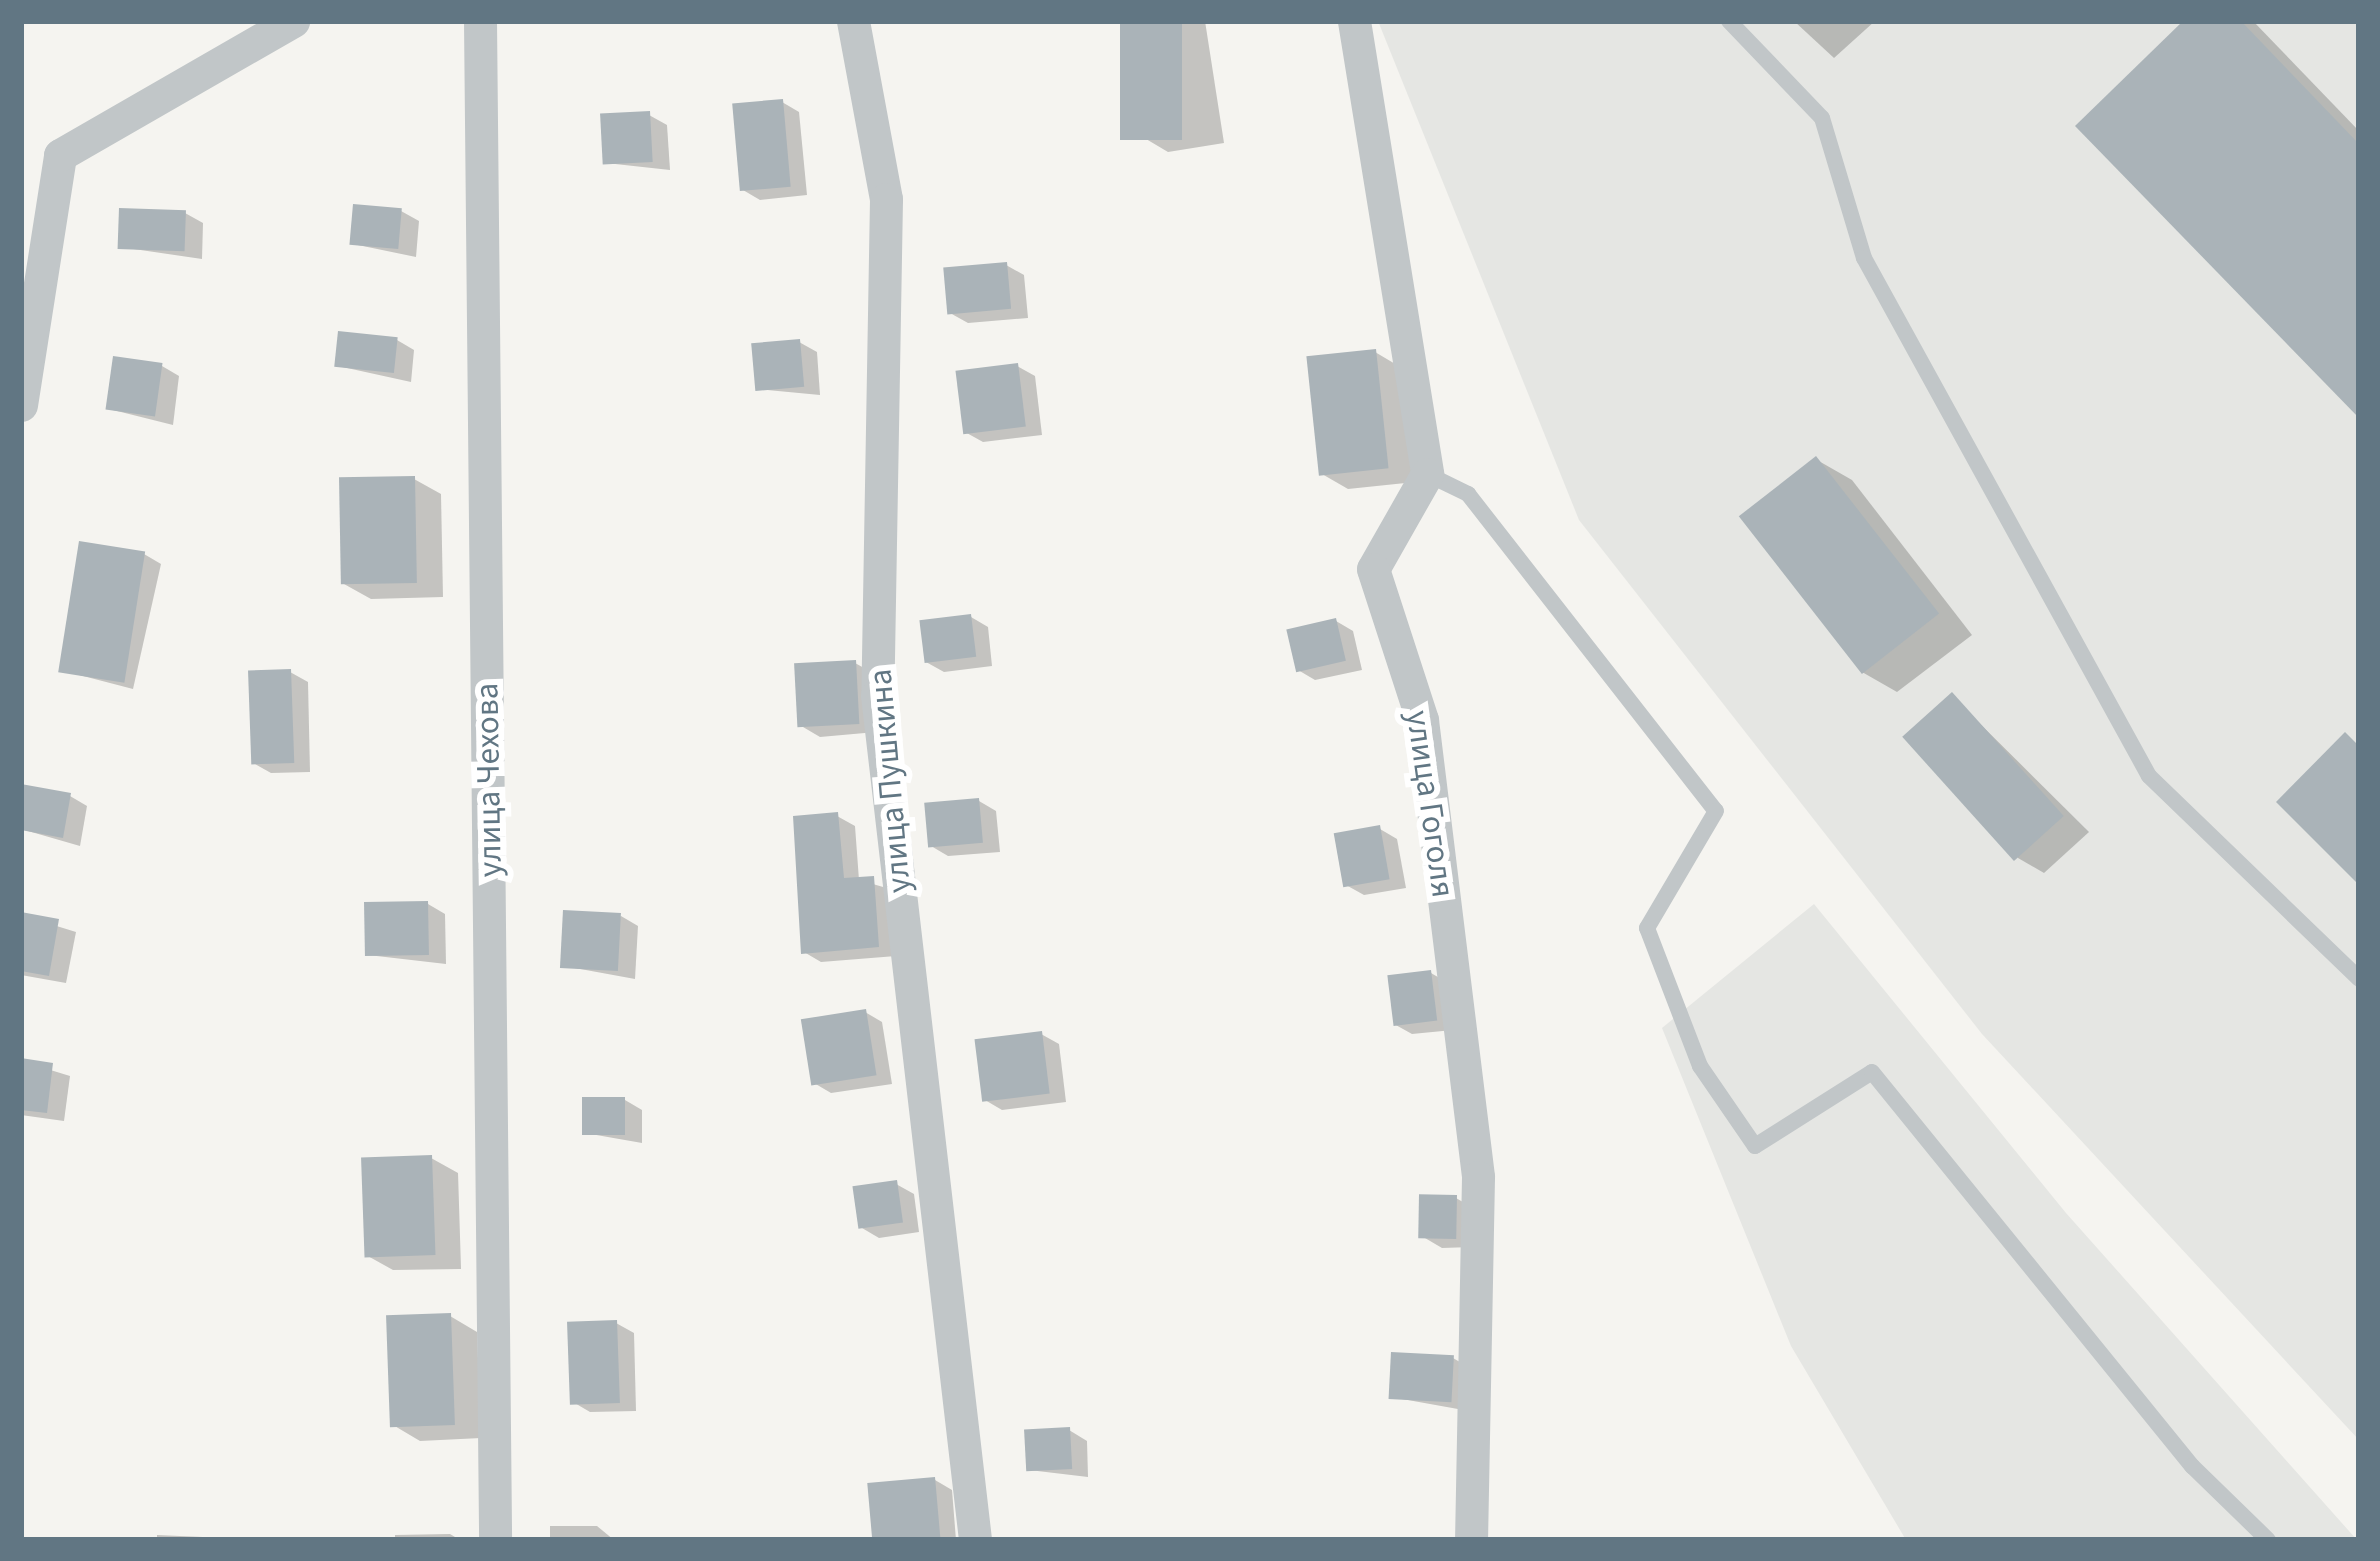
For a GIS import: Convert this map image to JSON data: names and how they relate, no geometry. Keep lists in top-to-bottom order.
{
  "streets": {
    "street": ["улица Чехова", "улица Пушкина", "улица Гоголя"]
  }
}
